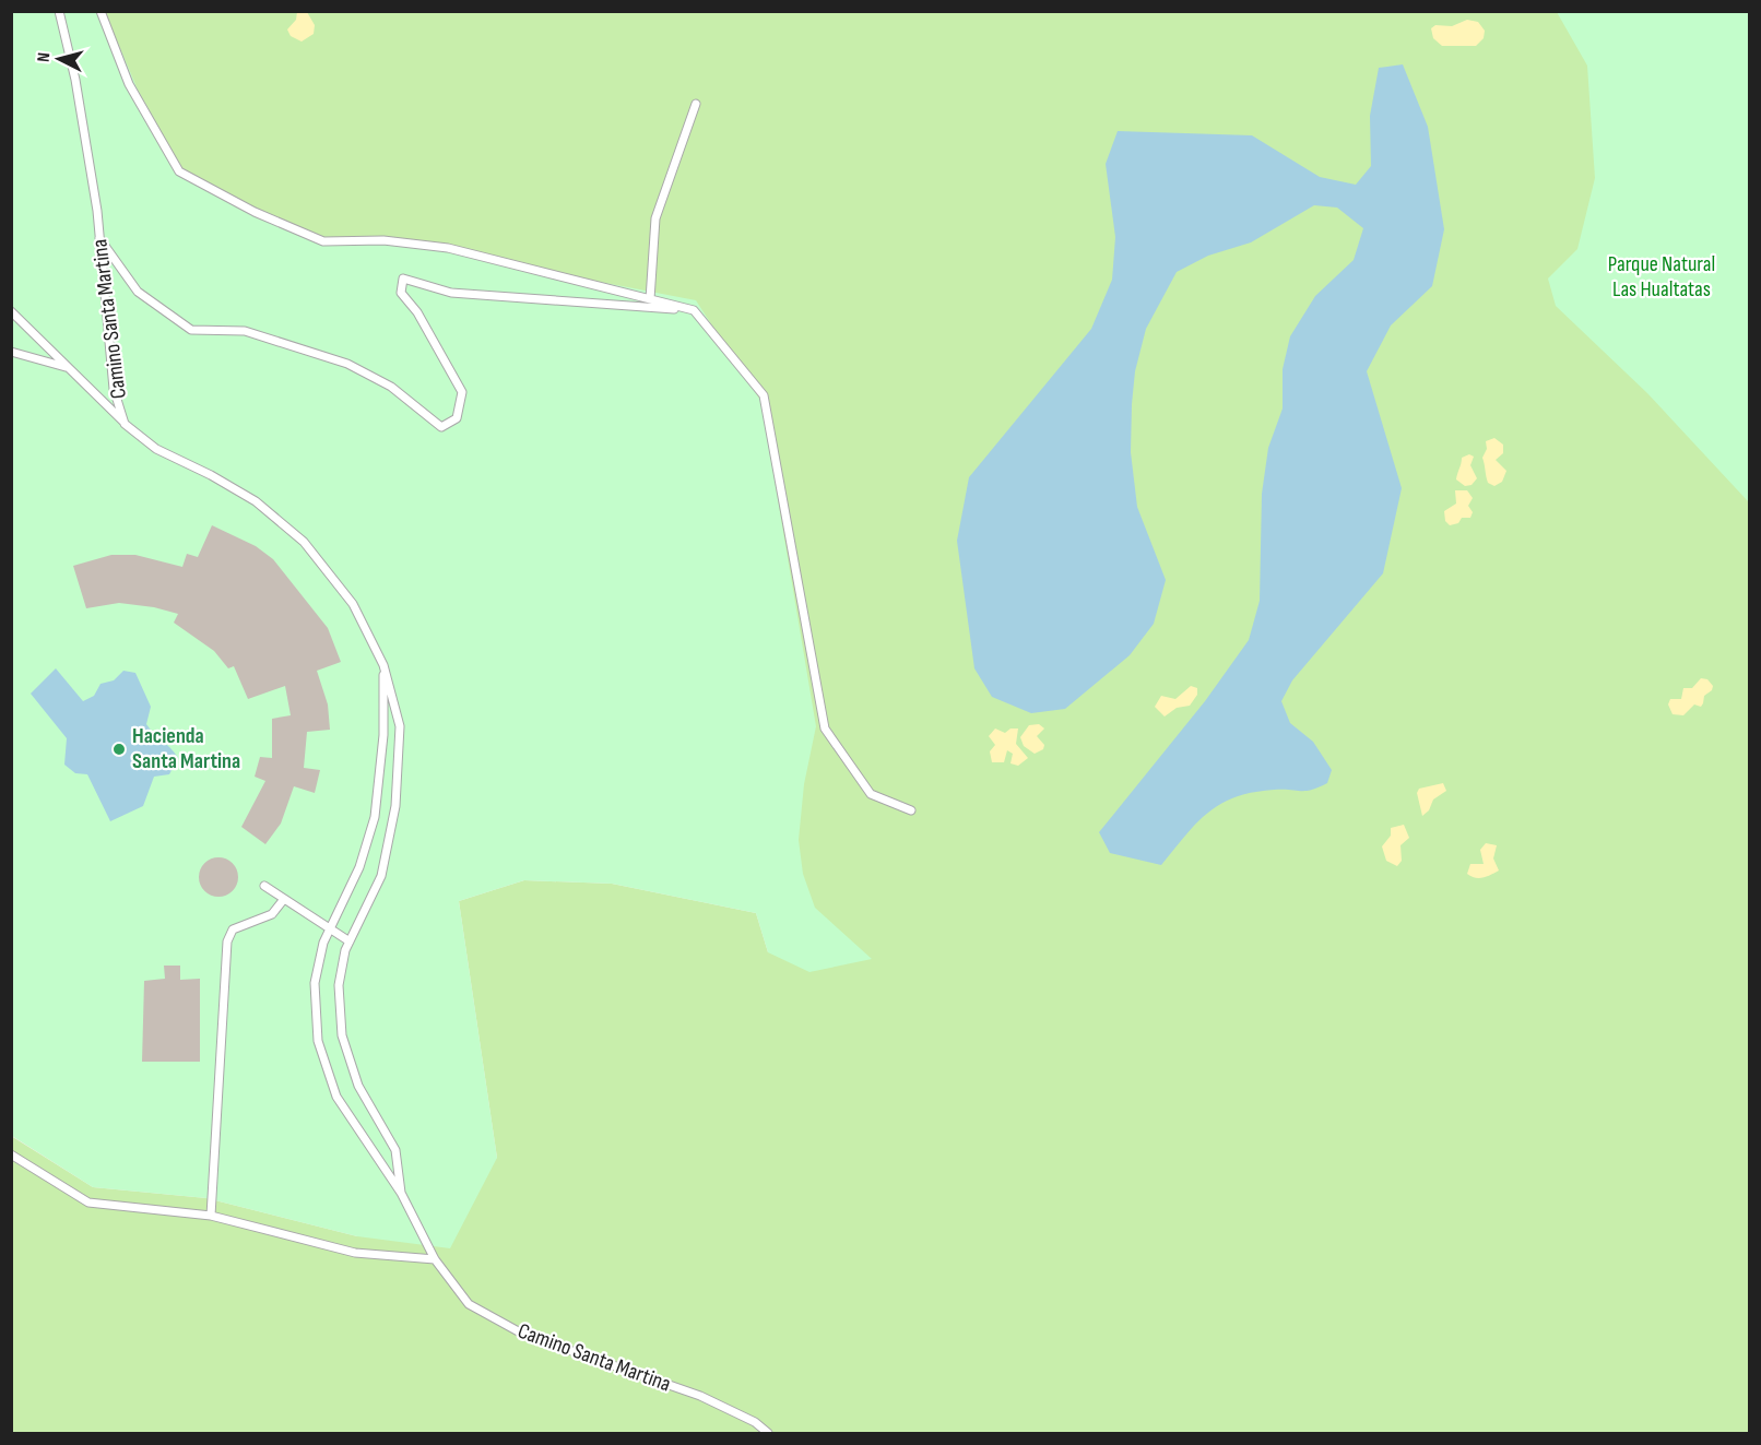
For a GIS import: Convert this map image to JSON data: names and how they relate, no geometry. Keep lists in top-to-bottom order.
{
  "streets": {
    "lane": ["Camino Santa Martina"]
  },
  "parks": ["Parque Natural Las Hualtatas"],
  "places": ["Hacienda Santa Martina"],
  "north": "left"
}
